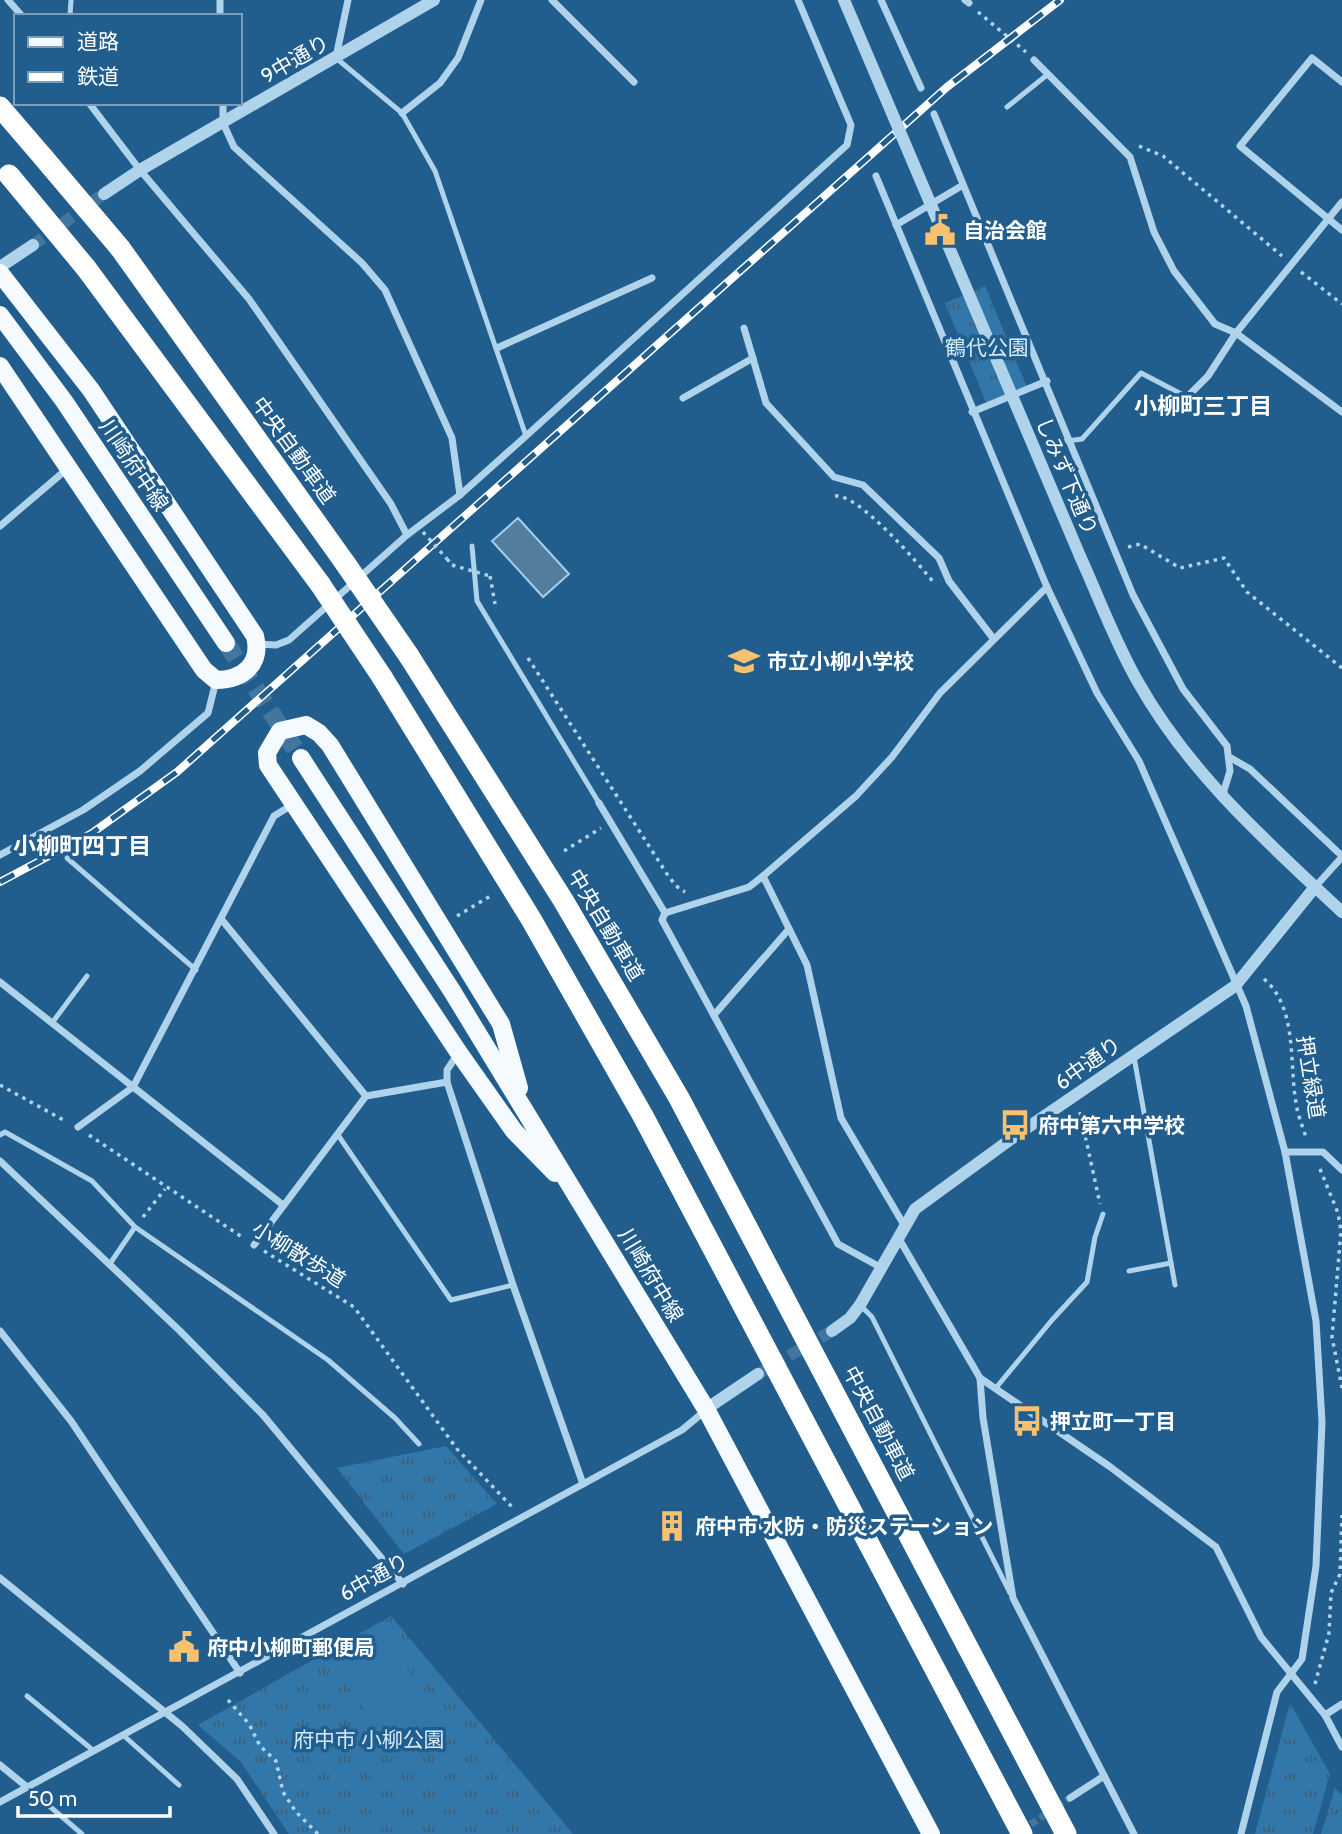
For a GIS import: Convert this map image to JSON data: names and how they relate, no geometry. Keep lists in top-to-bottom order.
{
  "streets": {
    "highway": ["中央自動車道"],
    "main road": ["川崎府中線"],
    "street": ["9中通り", "しみず下通り", "6中通り"],
    "path": ["押立緑道", "小柳散歩道"]
  },
  "crossings": [
    ["川崎府中線", "6中通り"],
    ["しみず下通り", "6中通り"],
    ["6中通り", "小柳散歩道"]
  ],
  "districts": ["小柳町三丁目", "小柳町四丁目"],
  "parks": ["鶴代公園", "府中市 小柳公園"],
  "places": {
    "public building": ["自治会館", "府中小柳町郵便局"],
    "school or university": ["市立小柳小学校"],
    "bus stop": ["府中第六中学校", "押立町一丁目"],
    "building": ["府中市 水防・防災ステーション"]
  },
  "legend": ["道路", "鉄道"],
  "scale_bar": "50 m"
}
